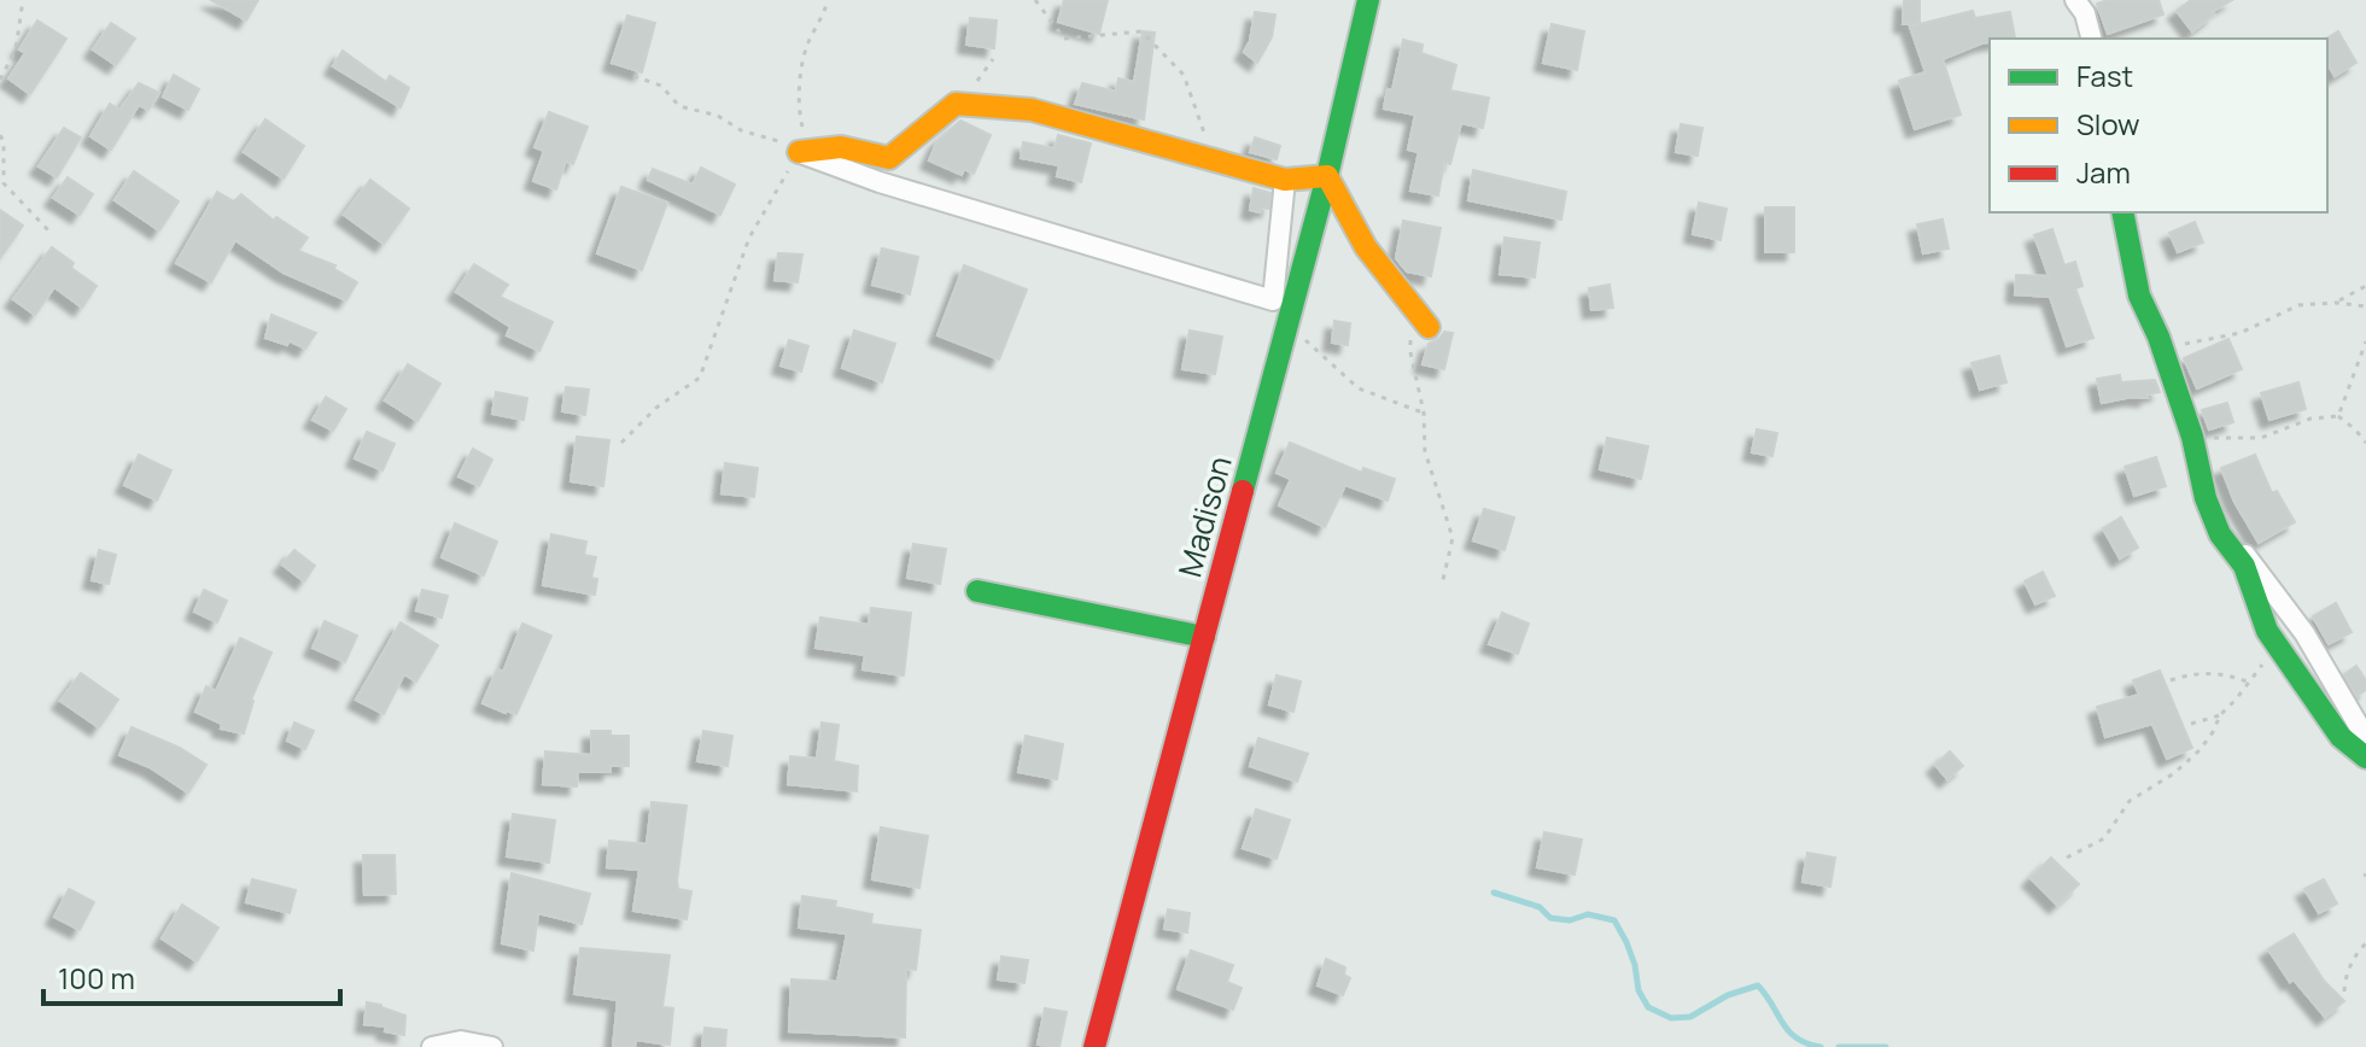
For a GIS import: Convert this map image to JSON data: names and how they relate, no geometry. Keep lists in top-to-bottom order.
{
  "streets": {
    "street": ["Madison"]
  },
  "legend": ["Fast", "Slow", "Jam"],
  "scale_bar": "100 m"
}
